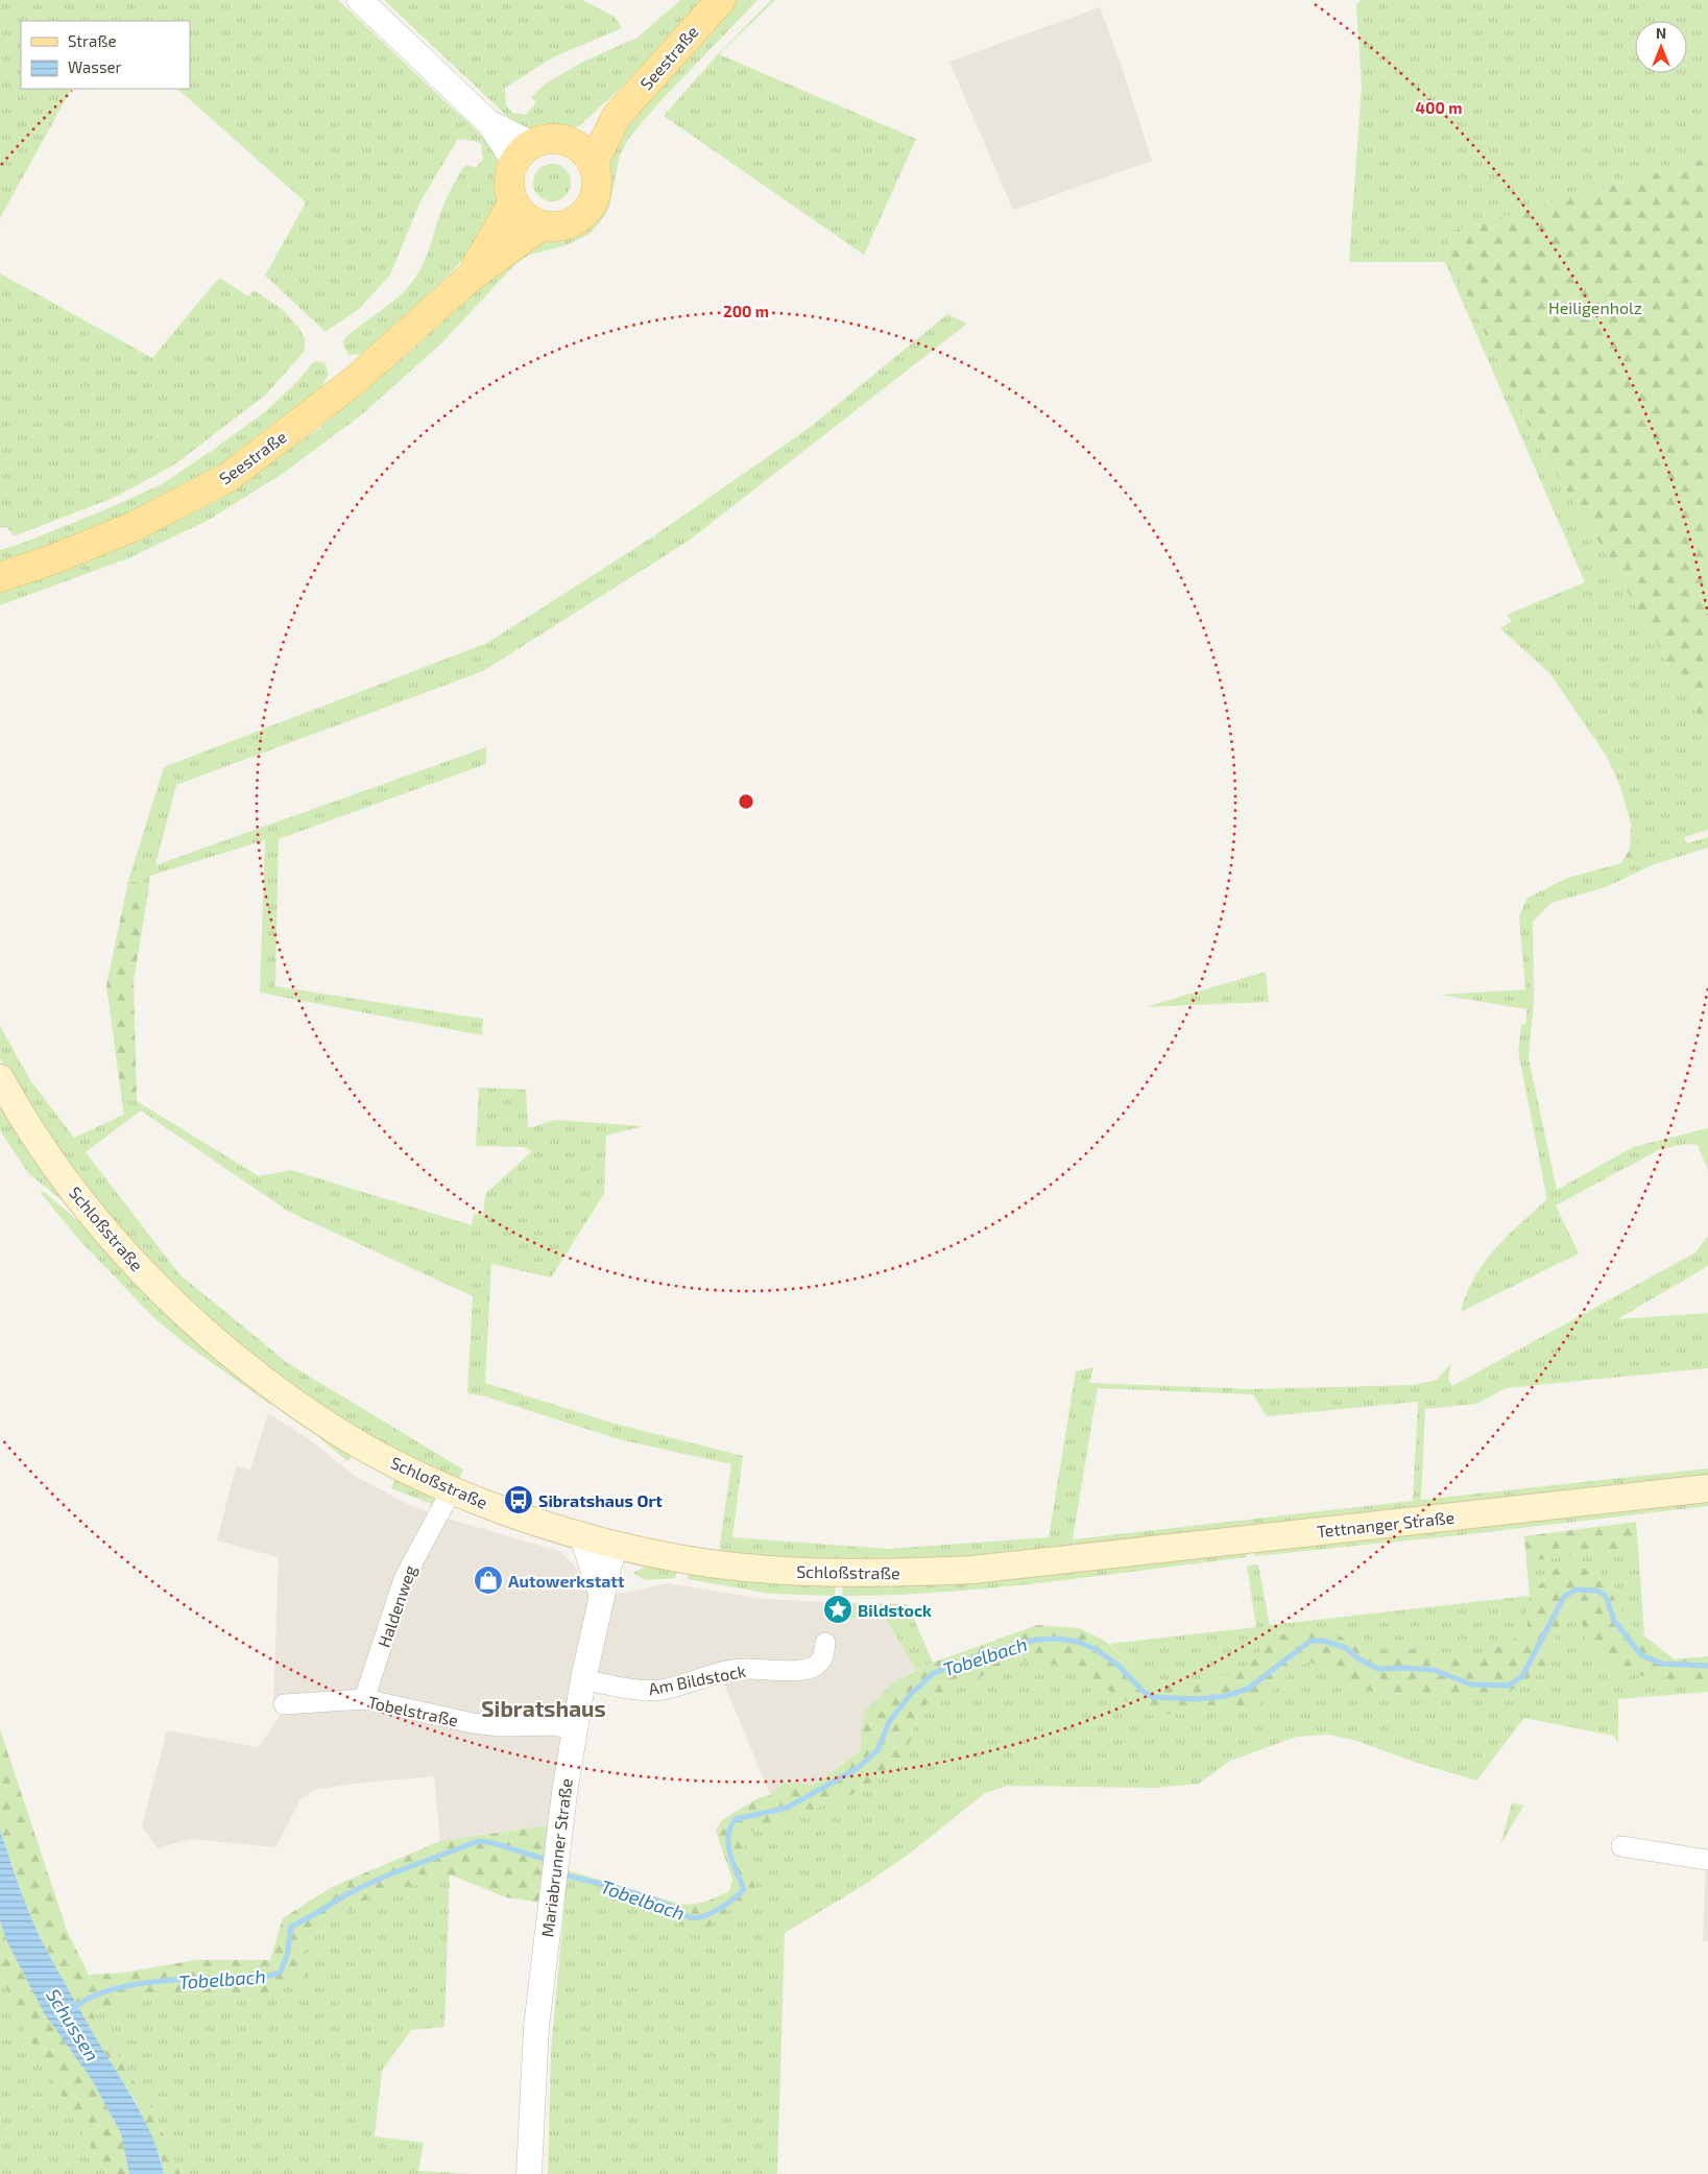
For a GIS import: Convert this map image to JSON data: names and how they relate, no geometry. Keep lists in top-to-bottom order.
{
  "streets": {
    "main road": ["Seestraße", "Schloßstraße", "Tettnanger Straße"],
    "street": [
      "Haldenweg",
      "Am Bildstock",
      "Tobelstraße",
      "Mariabrunner Straße"
    ]
  },
  "crossings": [
    ["Schloßstraße", "Tettnanger Straße"],
    ["Schloßstraße", "Haldenweg"],
    ["Schloßstraße", "Mariabrunner Straße"],
    ["Haldenweg", "Tobelstraße"],
    ["Am Bildstock", "Mariabrunner Straße"],
    ["Tobelstraße", "Mariabrunner Straße"]
  ],
  "districts": ["Sibratshaus"],
  "water": ["Tobelbach", "Schussen"],
  "parks": ["Heiligenholz"],
  "places": {
    "bus stop": ["Sibratshaus Ort"],
    "shop": ["Autowerkstatt"],
    "place": ["Bildstock"]
  },
  "legend": ["Straße", "Wasser"],
  "north": "top",
  "rings": ["400 m", "200 m"]
}
